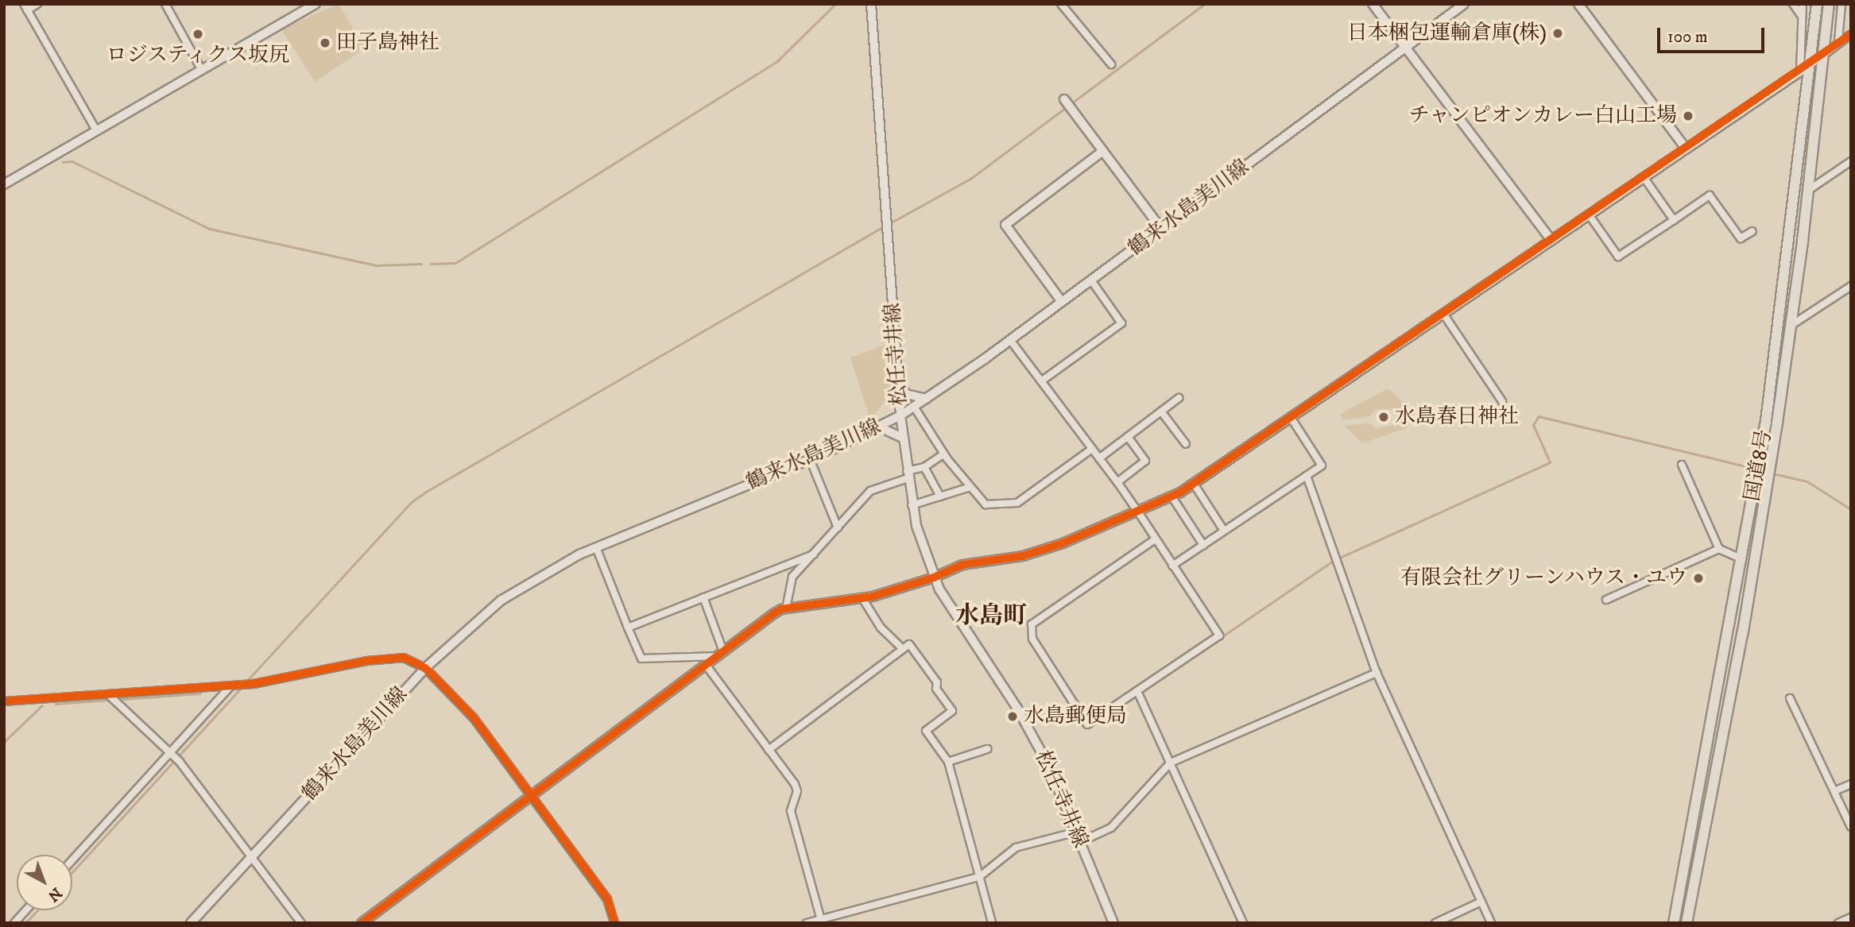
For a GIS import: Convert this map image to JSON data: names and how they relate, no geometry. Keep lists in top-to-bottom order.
{
  "streets": {
    "highway": ["国道8号"],
    "main road": ["鶴来水島美川線", "松任寺井線"]
  },
  "crossings": [
    ["鶴来水島美川線", "松任寺井線"]
  ],
  "districts": ["水島町"],
  "places": [
    "日本梱包運輸倉庫(株)",
    "ロジスティクス坂尻",
    "田子島神社",
    "チャンピオンカレー白山工場",
    "水島春日神社",
    "有限会社グリーンハウス・ユウ",
    "水島郵便局"
  ],
  "scale_bar": "100 m",
  "north": "bottom right"
}
